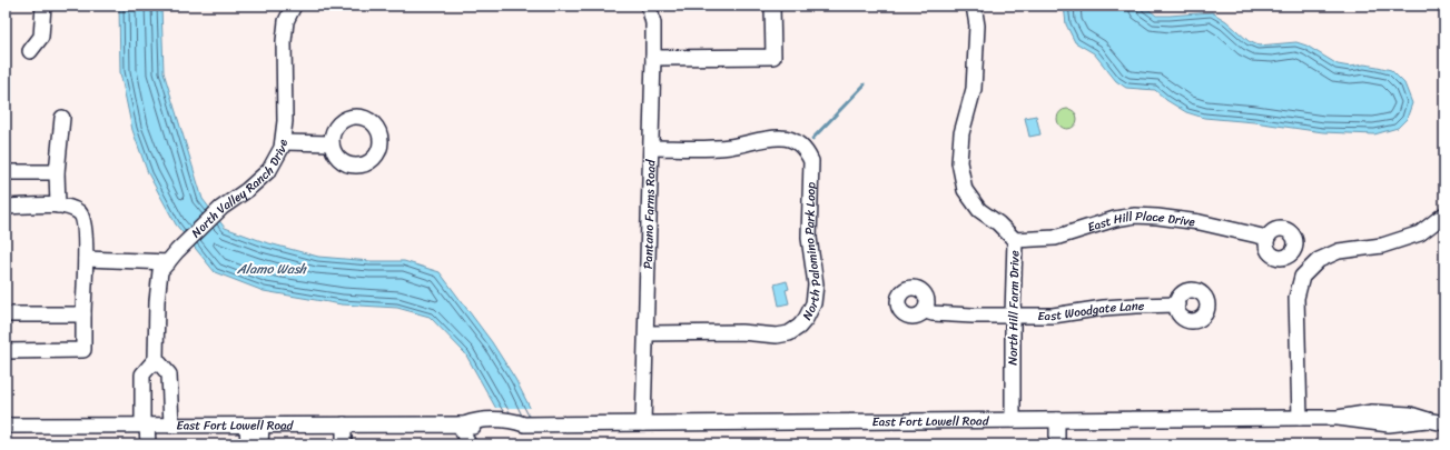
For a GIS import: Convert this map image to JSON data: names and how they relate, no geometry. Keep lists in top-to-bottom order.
{
  "streets": {
    "street": [
      "North Valley Ranch Drive",
      "Pantano Farms Road",
      "East Hill Place Drive",
      "North Palomino Park Loop",
      "North Hill Farm Drive",
      "East Woodgate Lane",
      "East Fort Lowell Road"
    ]
  },
  "crossings": [
    ["Pantano Farms Road", "North Palomino Park Loop"],
    ["Pantano Farms Road", "East Fort Lowell Road"],
    ["East Hill Place Drive", "North Hill Farm Drive"],
    ["North Hill Farm Drive", "East Woodgate Lane"],
    ["North Hill Farm Drive", "East Fort Lowell Road"]
  ],
  "water": ["Alamo Wash"]
}
